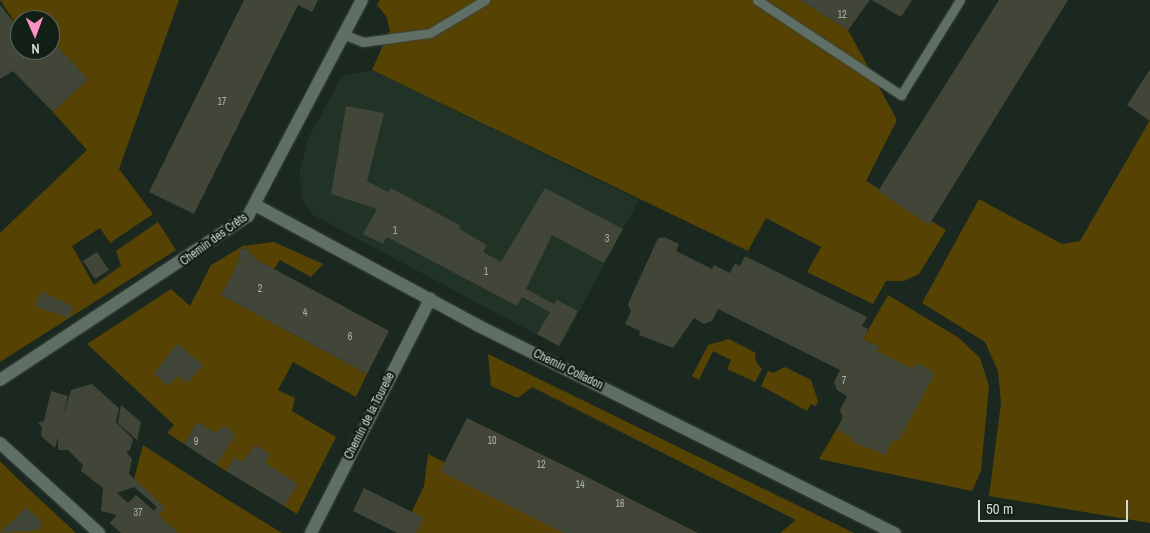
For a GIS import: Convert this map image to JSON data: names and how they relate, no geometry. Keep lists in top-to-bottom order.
{
  "streets": {
    "street": ["Chemin des Crêts", "Chemin Colladon", "Chemin de la Tourelle"]
  },
  "crossings": [
    ["Chemin des Crêts", "Chemin Colladon"],
    ["Chemin Colladon", "Chemin de la Tourelle"]
  ],
  "house_numbers": [
    "12",
    "17",
    "1",
    "3",
    "1",
    "2",
    "4",
    "6",
    "7",
    "10",
    "9",
    "12",
    "14",
    "16",
    "37"
  ],
  "scale_bar": "50 m",
  "north": "bottom"
}
